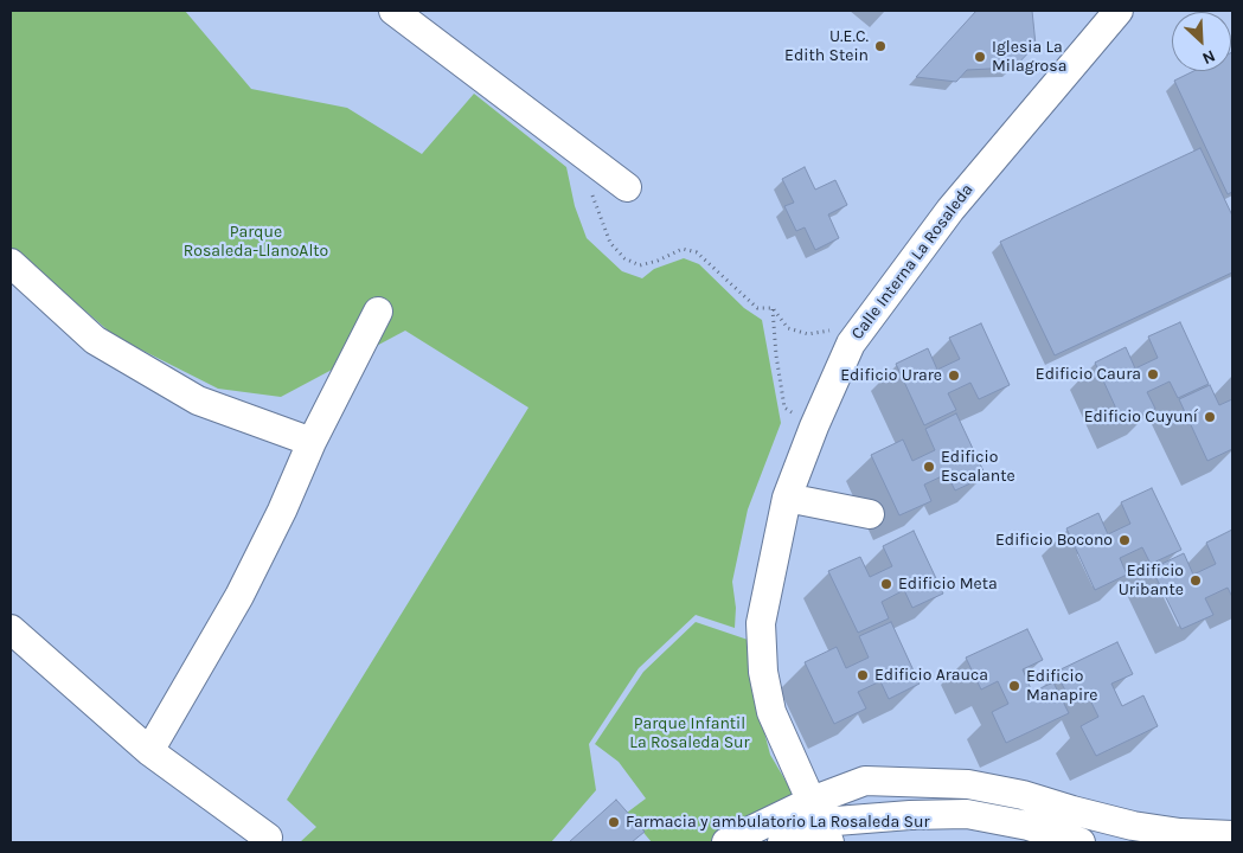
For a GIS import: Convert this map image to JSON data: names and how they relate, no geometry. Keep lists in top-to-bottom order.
{
  "streets": {
    "street": ["Calle Interna La Rosaleda"]
  },
  "parks": ["Parque Rosaleda-LlanoAlto", "Parque Infantil La Rosaleda Sur"],
  "places": [
    "U.E.C. Edith Stein",
    "Iglesia La Milagrosa",
    "Edificio Caura",
    "Edificio Urare",
    "Edificio Cuyuní",
    "Edificio Escalante",
    "Edificio Bocono",
    "Edificio Uribante",
    "Edificio Meta",
    "Edificio Arauca",
    "Edificio Manapire",
    "Farmacia y ambulatorio La Rosaleda Sur"
  ],
  "north": "bottom right"
}
